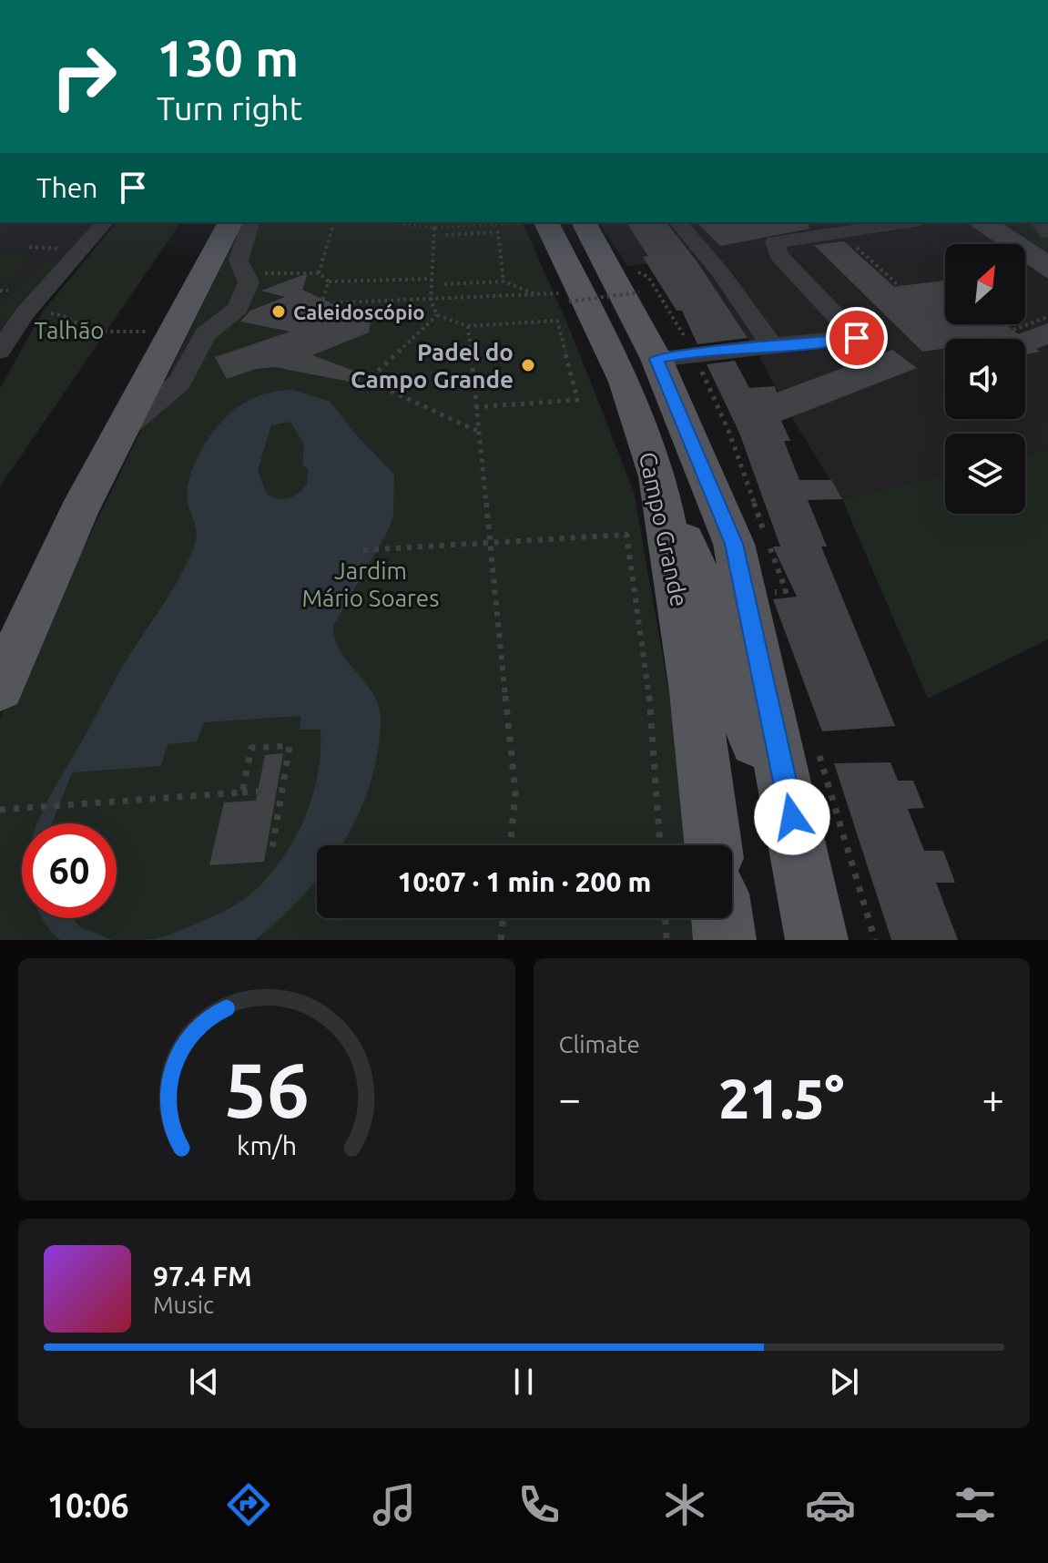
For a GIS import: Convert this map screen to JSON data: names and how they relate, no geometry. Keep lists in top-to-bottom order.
{
  "streets": {
    "main road": ["Campo Grande"]
  },
  "parks": ["Talhão", "Jardim Mário Soares"],
  "places": ["Caleidoscópio", "Padel do Campo Grande"],
  "north": "top right",
  "page": {
    "turn": ["130 m", "Turn right"],
    "then": "Then",
    "limit": "60",
    "trip": "10:07 · 1 min · 200 m",
    "tile": "Climate",
    "heat": ["−", "21.5°", "+"],
    "song": ["97.4 FM", "Music"],
    "tabs": "10:06",
    "gauge": ["56", "km/h"]
  }
}
